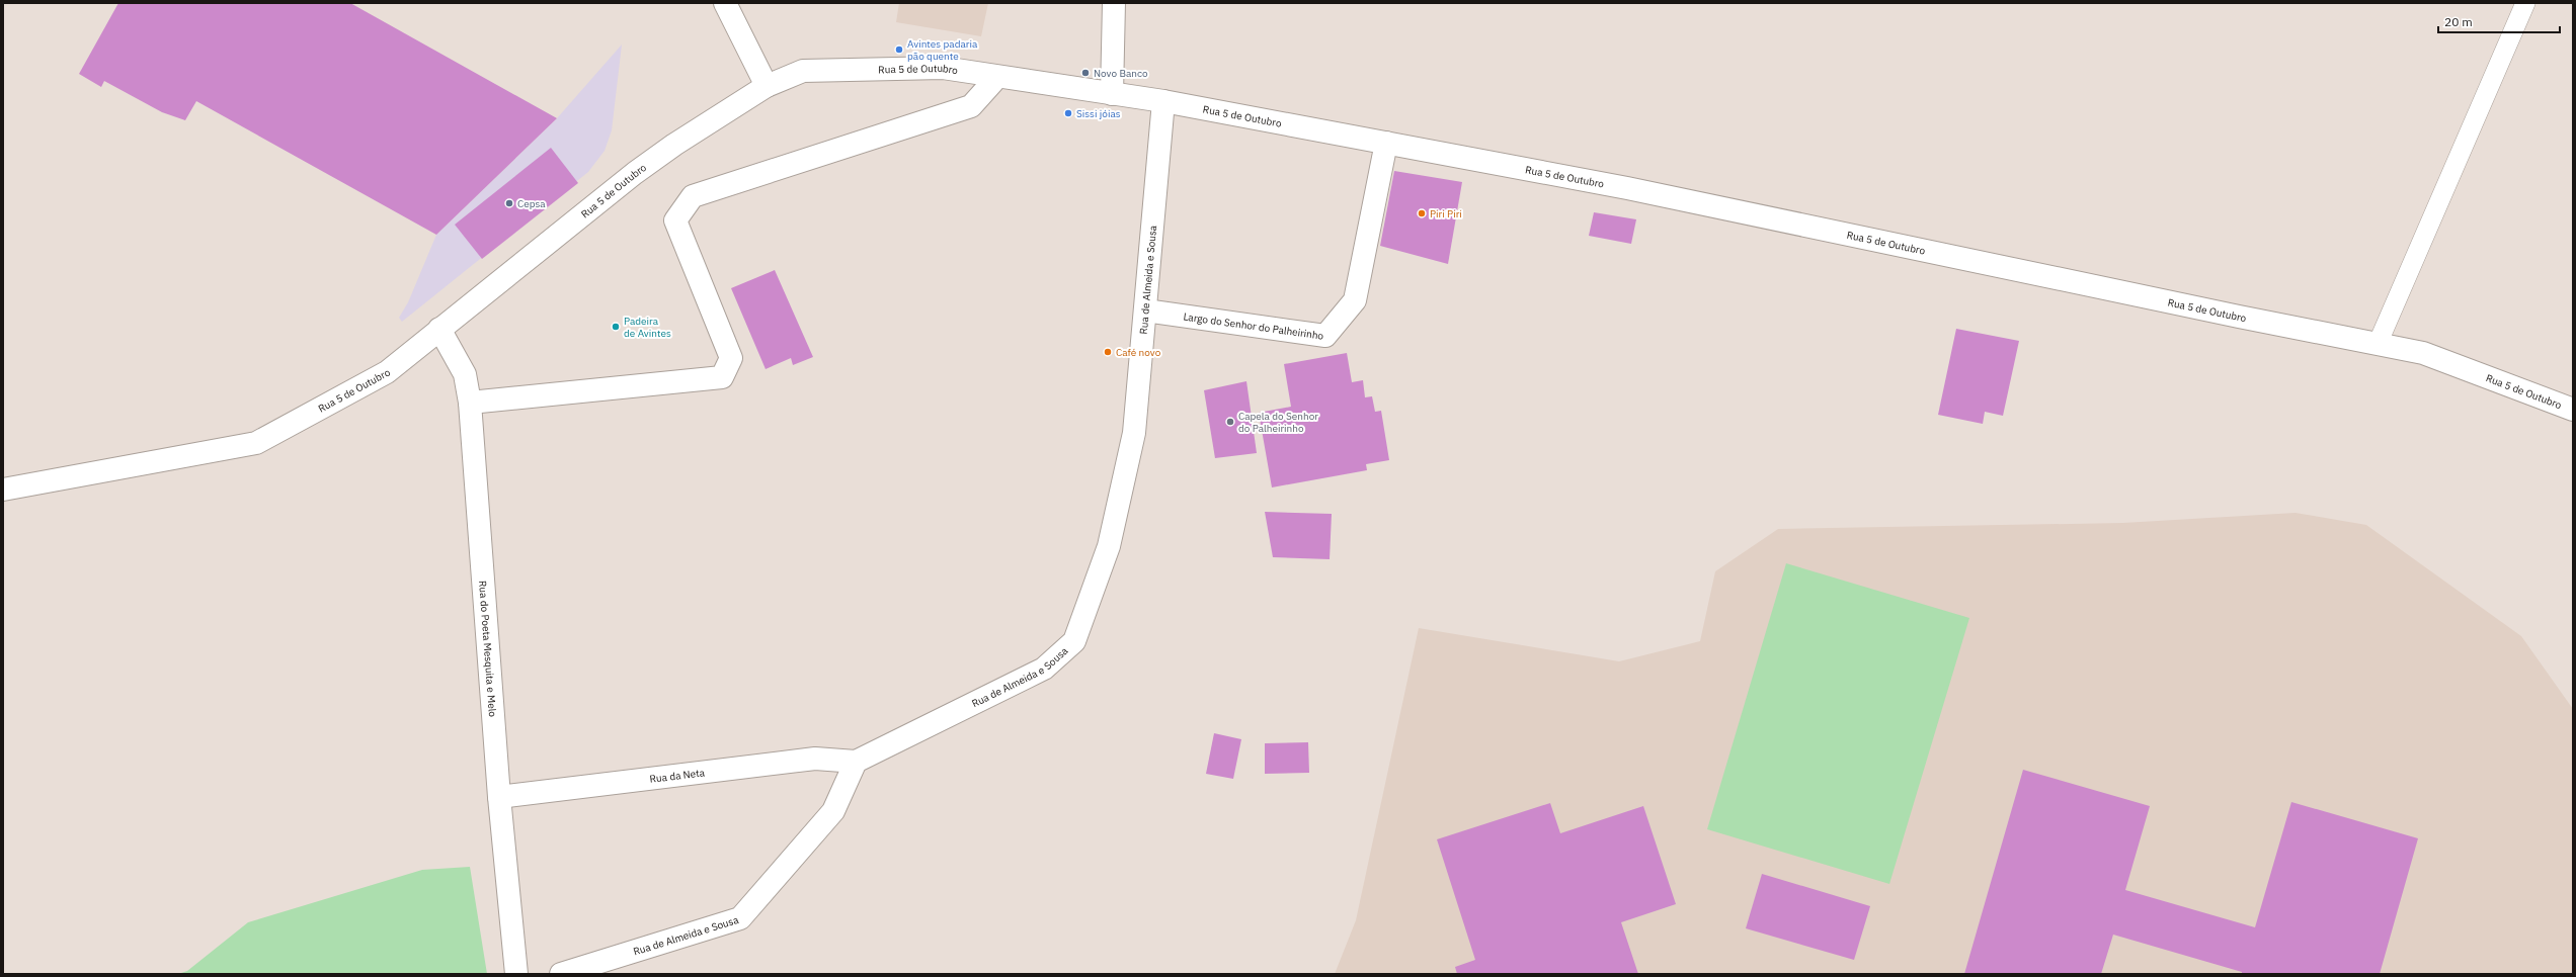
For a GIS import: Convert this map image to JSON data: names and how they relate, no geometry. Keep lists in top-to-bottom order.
{
  "streets": {
    "street": [
      "Rua 5 de Outubro",
      "Rua de Almeida e Sousa",
      "Largo do Senhor do Palheirinho",
      "Rua do Poeta Mesquita e Melo",
      "Rua da Neta"
    ]
  },
  "crossings": [
    ["Rua 5 de Outubro", "Rua de Almeida e Sousa"],
    ["Rua 5 de Outubro", "Largo do Senhor do Palheirinho"],
    ["Rua 5 de Outubro", "Rua do Poeta Mesquita e Melo"],
    ["Rua de Almeida e Sousa", "Largo do Senhor do Palheirinho"],
    ["Rua de Almeida e Sousa", "Rua da Neta"],
    ["Rua do Poeta Mesquita e Melo", "Rua da Neta"]
  ],
  "places": [
    "Avintes padaria pão quente",
    "Novo Banco",
    "Sissi jóias",
    "Cepsa",
    "Piri Piri",
    "Padeira de Avintes",
    "Café novo",
    "Capela do Senhor do Palheirinho"
  ],
  "scale_bar": "20 m"
}
